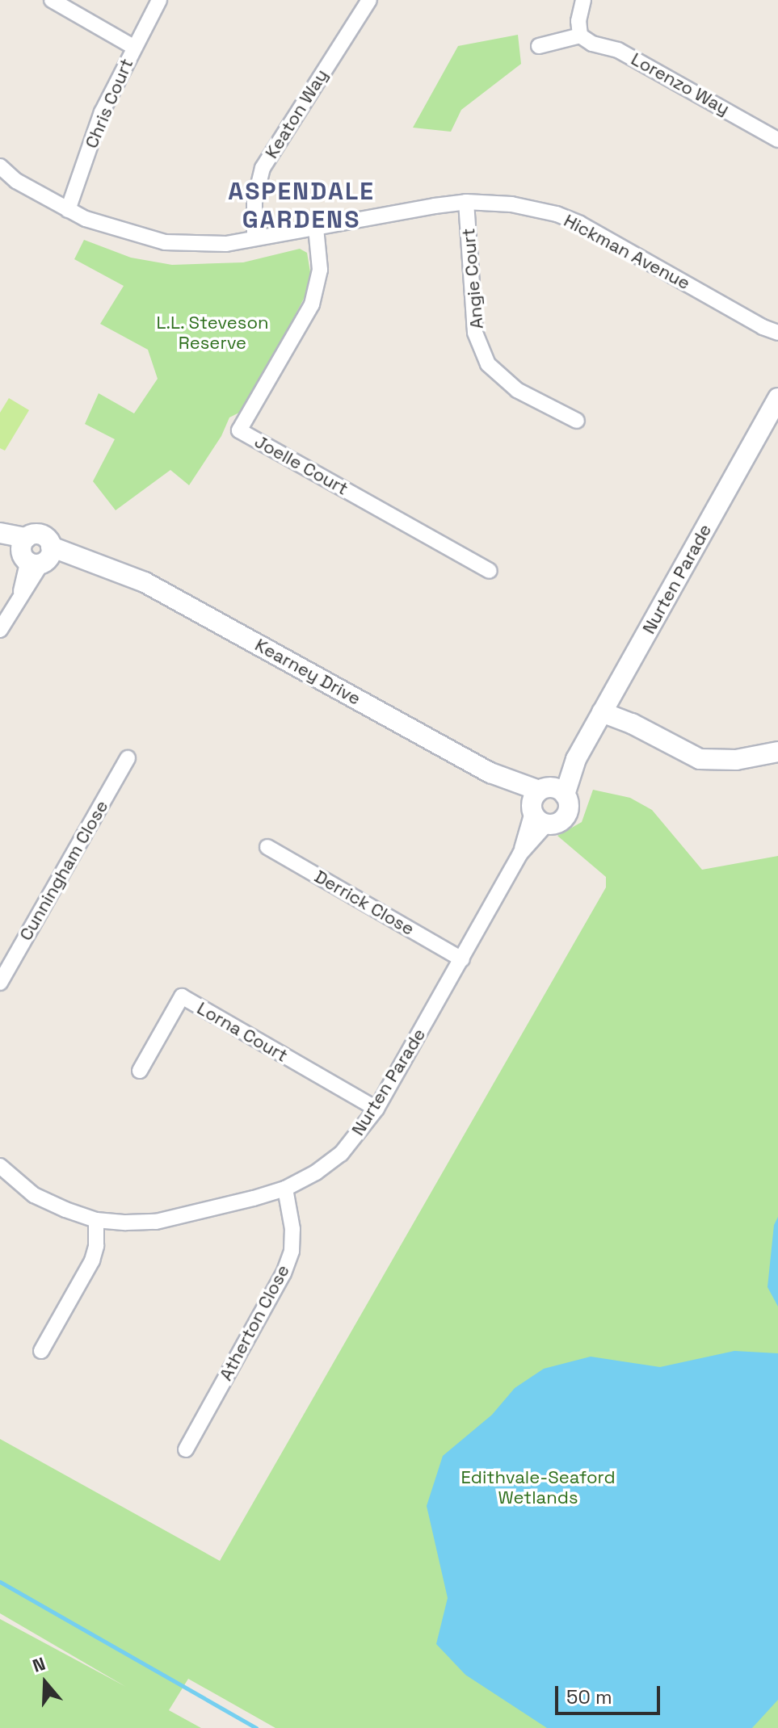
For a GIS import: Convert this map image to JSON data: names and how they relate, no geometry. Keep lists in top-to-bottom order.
{
  "streets": {
    "street": [
      "Lorenzo Way",
      "Chris Court",
      "Keaton Way",
      "Hickman Avenue",
      "Angie Court",
      "Joelle Court",
      "Nurten Parade",
      "Kearney Drive",
      "Cunningham Close",
      "Derrick Close",
      "Lorna Court",
      "Atherton Close"
    ]
  },
  "crossings": [
    ["Chris Court", "Hickman Avenue"],
    ["Keaton Way", "Hickman Avenue"],
    ["Hickman Avenue", "Angie Court"],
    ["Hickman Avenue", "Joelle Court"],
    ["Nurten Parade", "Kearney Drive"],
    ["Nurten Parade", "Derrick Close"],
    ["Nurten Parade", "Lorna Court"],
    ["Nurten Parade", "Atherton Close"]
  ],
  "districts": ["ASPENDALE GARDENS"],
  "parks": ["L.L. Steveson Reserve", "Edithvale-Seaford Wetlands"],
  "scale_bar": "50 m",
  "north": "top"
}
